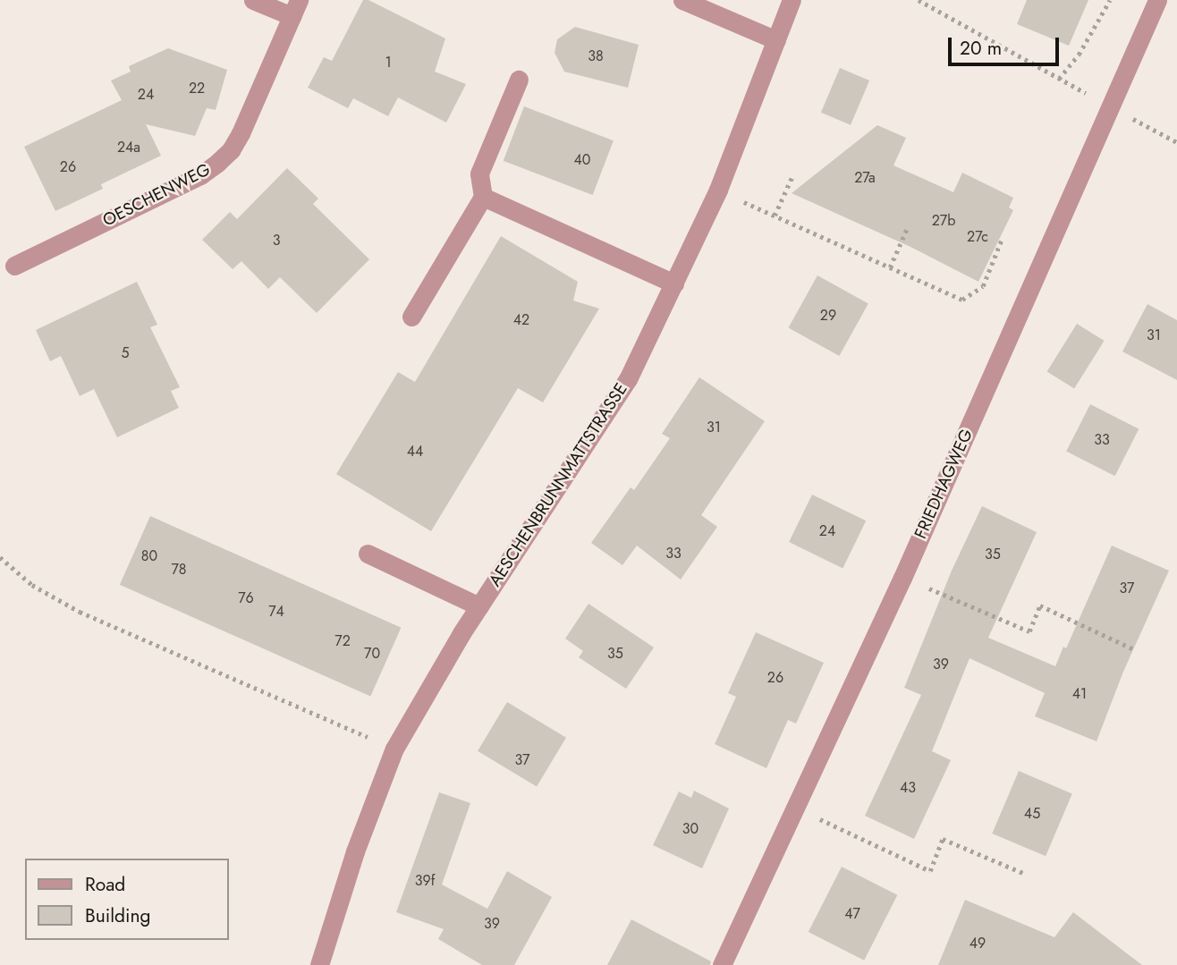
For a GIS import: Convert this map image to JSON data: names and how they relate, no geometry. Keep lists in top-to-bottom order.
{
  "streets": {
    "street": ["OESCHENWEG", "FRIEDHAGWEG", "AESCHENBRUNNMATTSTRASSE"]
  },
  "house_numbers": [
    "38",
    "1",
    "22",
    "24",
    "24a",
    "40",
    "26",
    "27a",
    "27b",
    "27c",
    "3",
    "29",
    "42",
    "31",
    "5",
    "31",
    "33",
    "44",
    "24",
    "33",
    "35",
    "80",
    "78",
    "37",
    "76",
    "74",
    "72",
    "70",
    "35",
    "39",
    "26",
    "41",
    "37",
    "43",
    "45",
    "30",
    "39f",
    "47",
    "39",
    "49"
  ],
  "legend": ["Road", "Building"],
  "scale_bar": "20 m"
}
